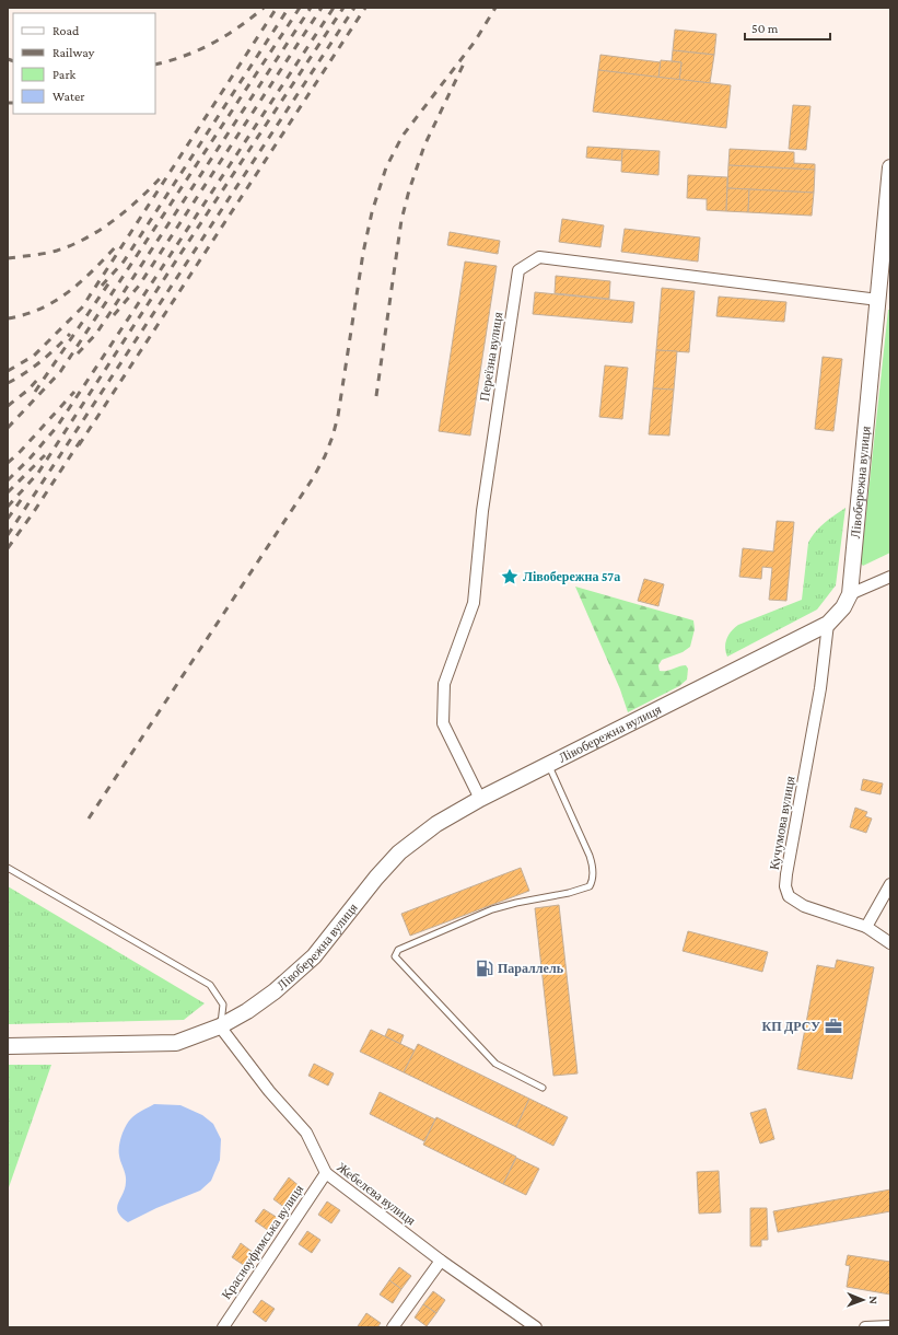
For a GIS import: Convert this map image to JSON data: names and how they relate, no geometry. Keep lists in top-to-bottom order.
{
  "streets": {
    "main road": ["Лівобережна вулиця"],
    "street": [
      "Переїзна вулиця",
      "Кучумова вулиця",
      "Жебелєва вулиця",
      "Красноуфимська вулиця"
    ]
  },
  "crossings": [
    ["Переїзна вулиця", "Лівобережна вулиця"],
    ["Лівобережна вулиця", "Кучумова вулиця"],
    ["Лівобережна вулиця", "Жебелєва вулиця"],
    ["Жебелєва вулиця", "Красноуфимська вулиця"]
  ],
  "places": {
    "place": ["Лівобережна 57а"],
    "fuel station": ["Параллель"],
    "office": ["КП ДРСУ"]
  },
  "legend": [
    "Road",
    "Railway",
    "Park",
    "Water"
  ],
  "scale_bar": "50 m",
  "north": "right"
}
